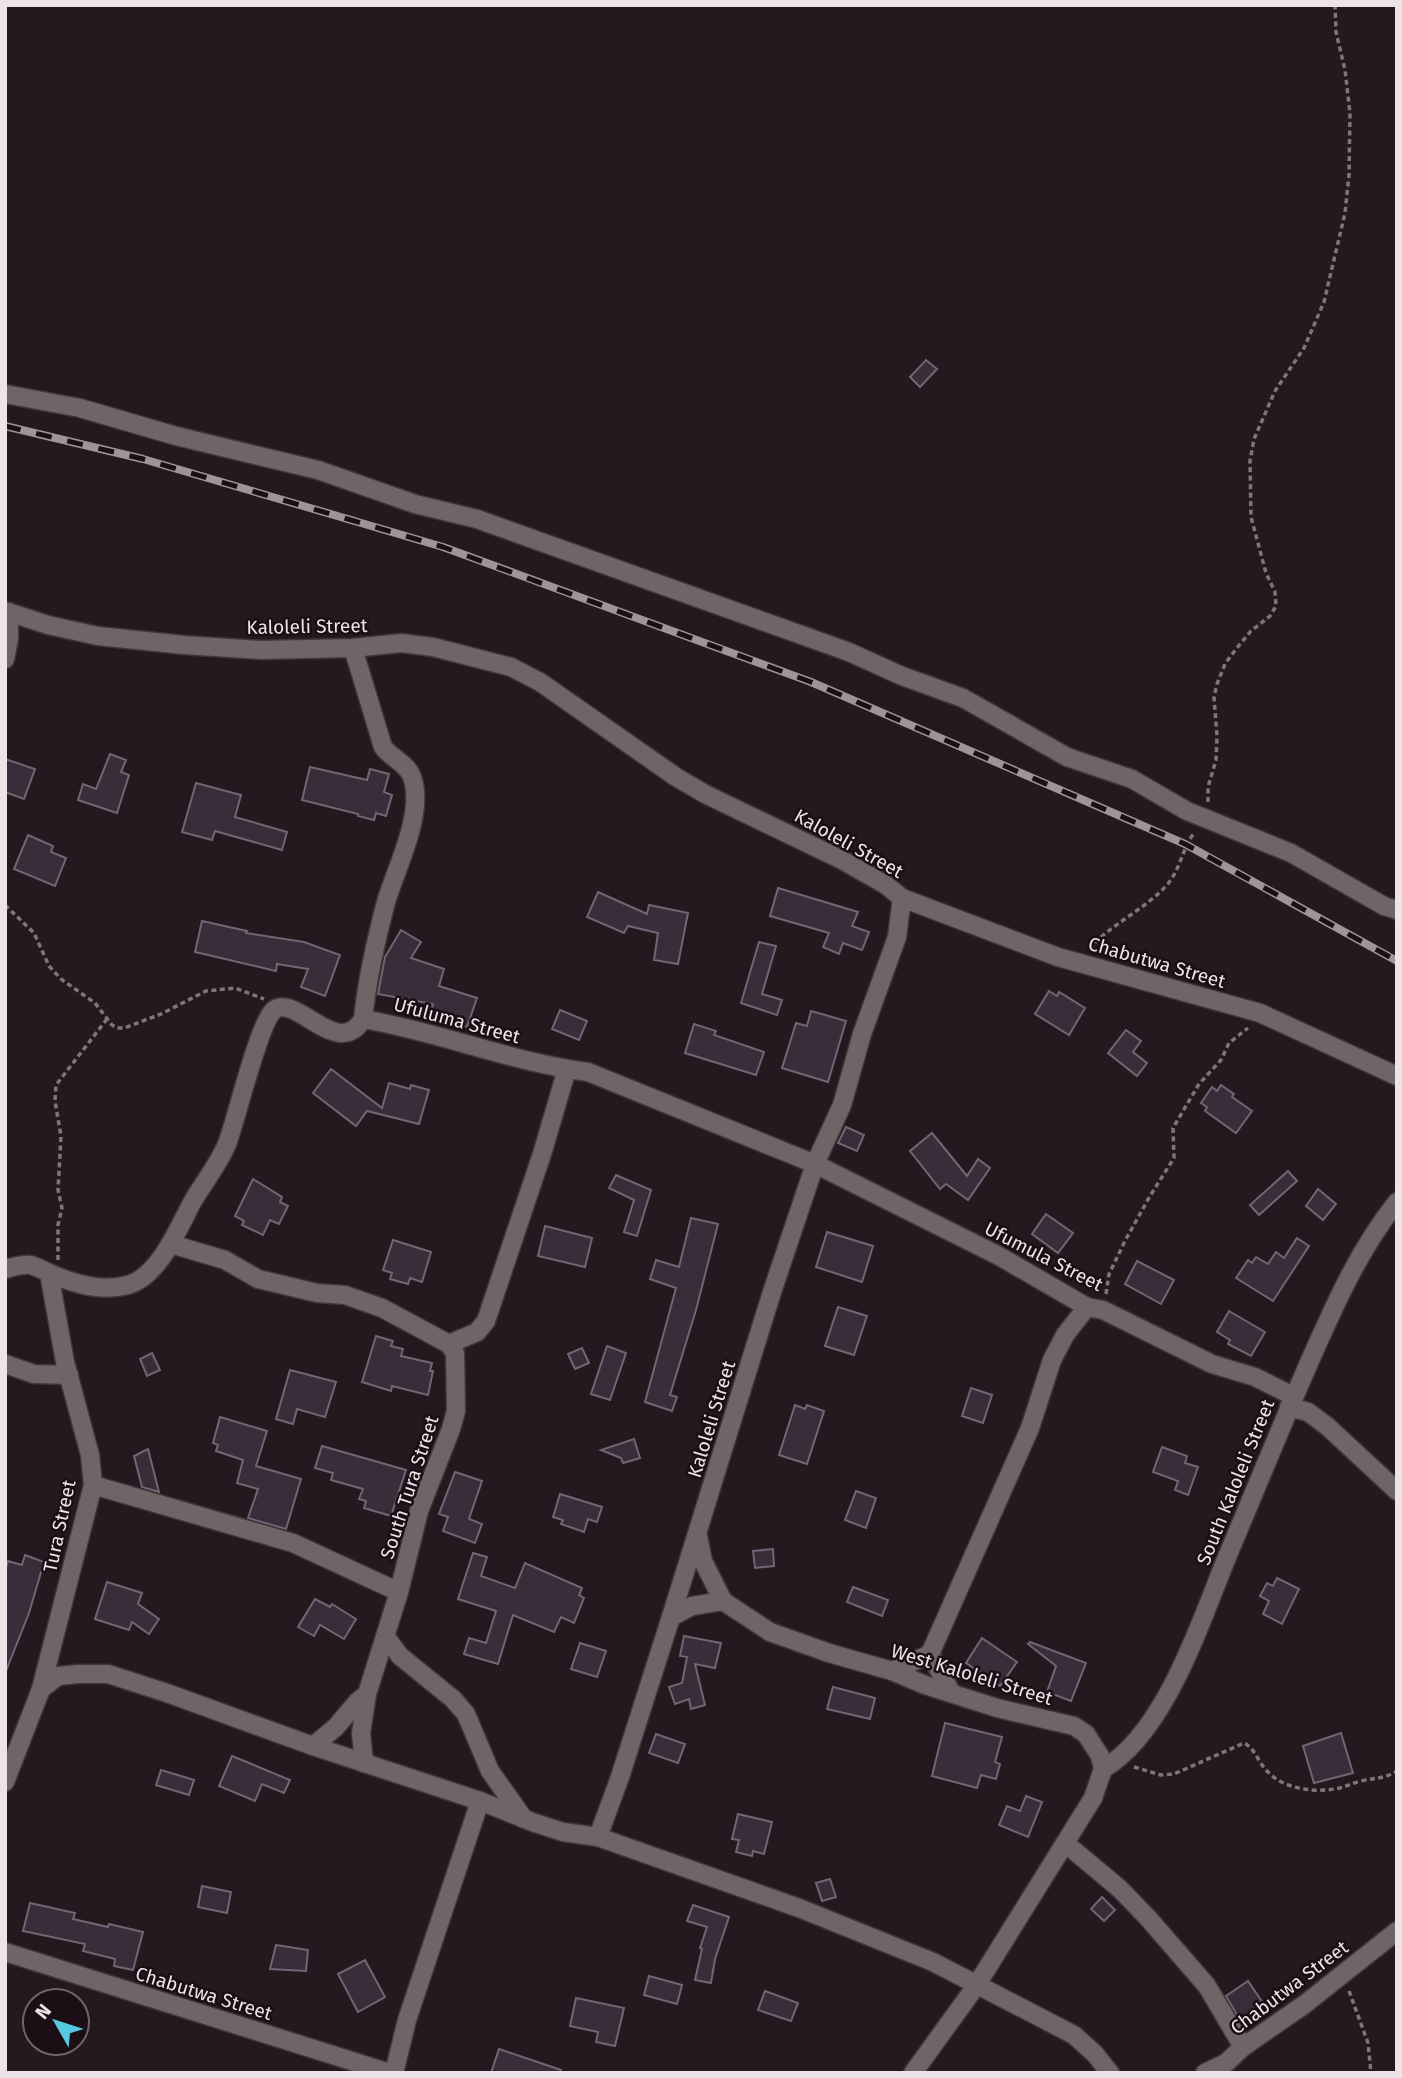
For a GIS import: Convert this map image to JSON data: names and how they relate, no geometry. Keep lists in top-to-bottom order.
{
  "streets": {
    "street": [
      "Kaloleli Street",
      "Chabutwa Street",
      "Ufuluma Street",
      "Ufumula Street",
      "South Kaloleli Street",
      "South Tura Street",
      "Tura Street",
      "West Kaloleli Street"
    ]
  },
  "crossings": [
    ["Kaloleli Street", "Chabutwa Street"],
    ["Kaloleli Street", "Ufuluma Street"],
    ["Kaloleli Street", "Ufumula Street"],
    ["Ufuluma Street", "Ufumula Street"],
    ["Ufumula Street", "South Kaloleli Street"],
    ["South Kaloleli Street", "West Kaloleli Street"]
  ],
  "north": "top left"
}
